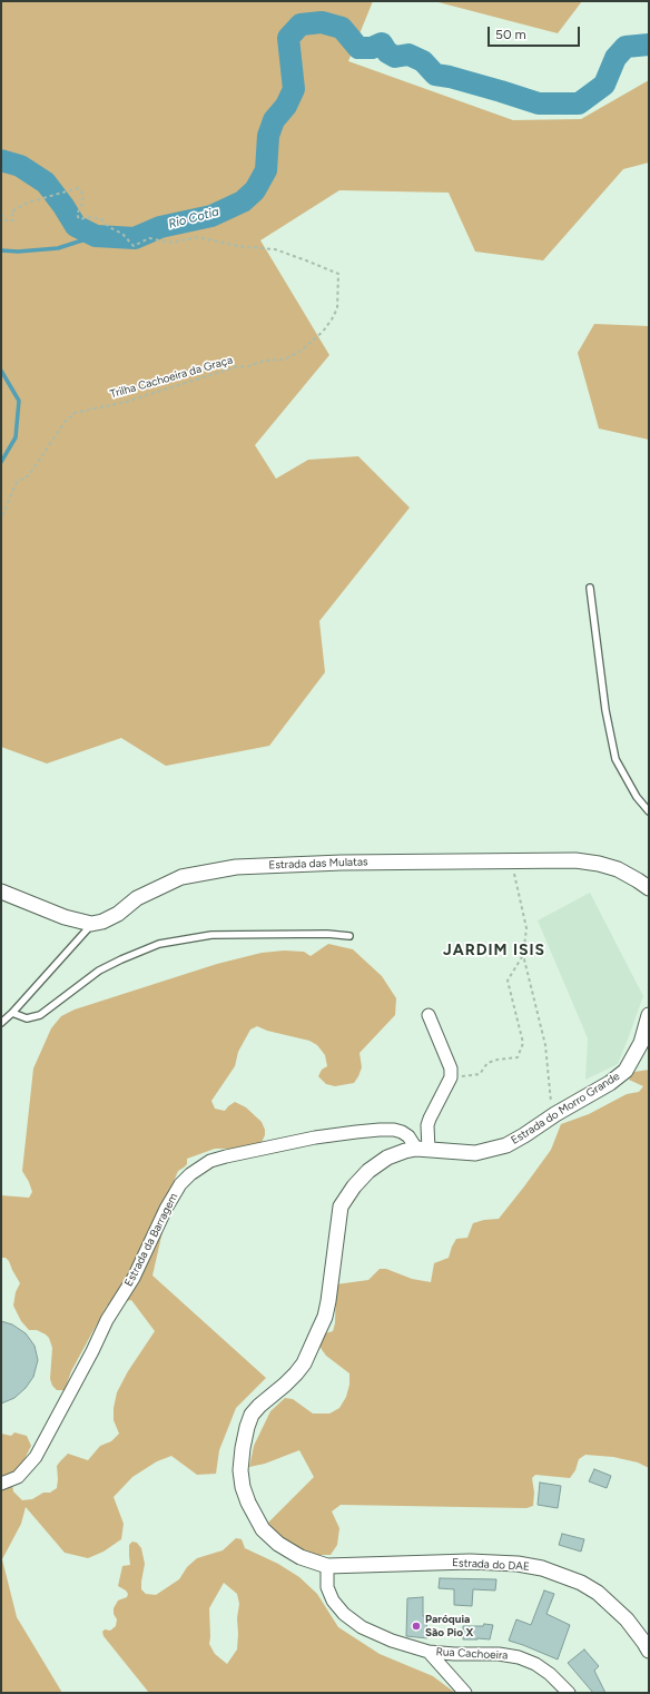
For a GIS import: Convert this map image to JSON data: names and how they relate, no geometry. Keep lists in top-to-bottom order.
{
  "streets": {
    "street": [
      "Estrada das Mulatas",
      "Estrada do Morro Grande",
      "Estrada da Barragem",
      "Estrada do DAE",
      "Rua Cachoeira"
    ],
    "path": ["Trilha Cachoeira da Graça"]
  },
  "crossings": [
    ["Estrada do Morro Grande", "Estrada da Barragem"],
    ["Estrada do Morro Grande", "Estrada do DAE"],
    ["Estrada do Morro Grande", "Rua Cachoeira"],
    ["Estrada do DAE", "Rua Cachoeira"]
  ],
  "districts": ["JARDIM ISIS"],
  "water": ["Rio Cotia"],
  "places": ["Paróquia São Pio X"],
  "scale_bar": "50 m"
}
